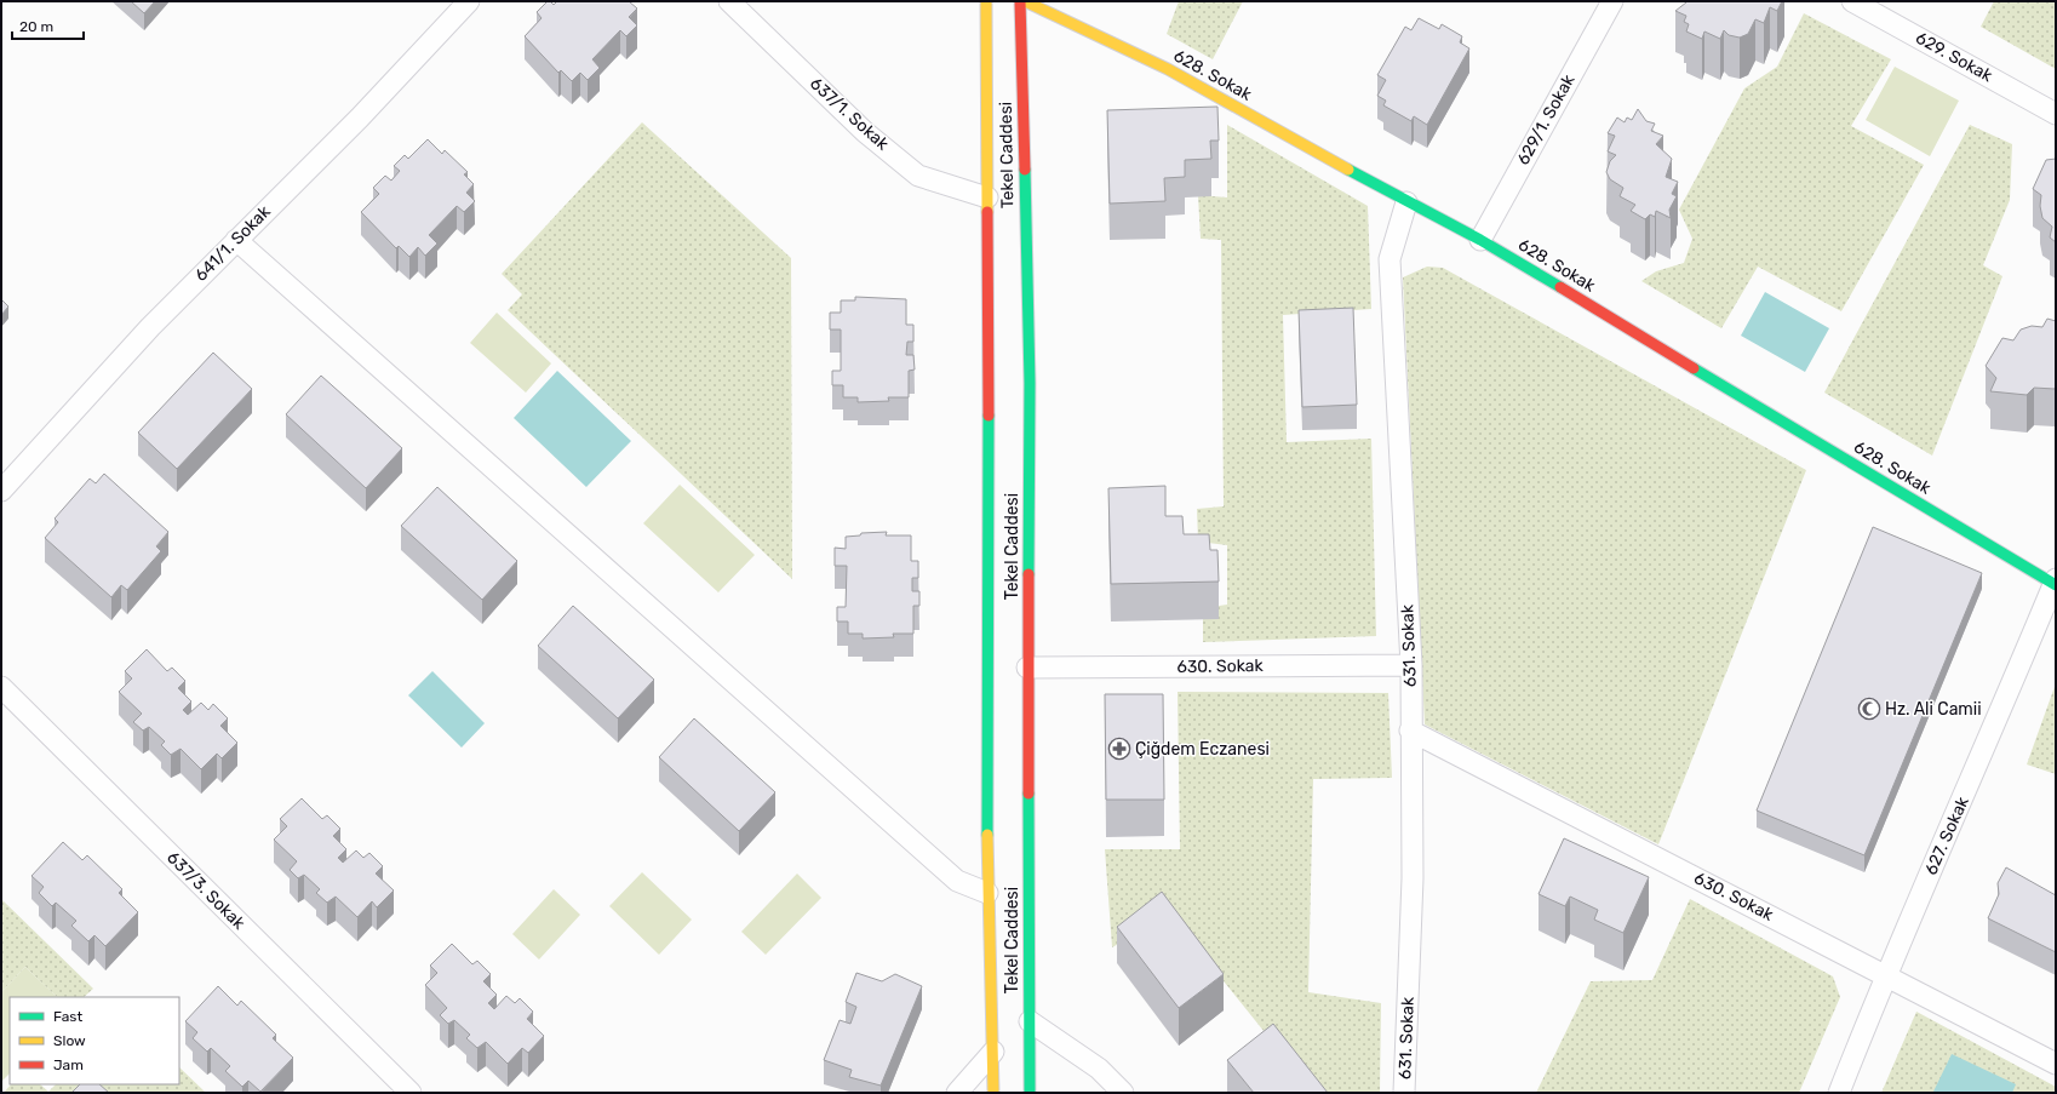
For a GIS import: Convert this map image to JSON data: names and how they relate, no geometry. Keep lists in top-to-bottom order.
{
  "streets": {
    "main road": ["628. Sokak", "Tekel Caddesi"],
    "street": [
      "629. Sokak",
      "637/1. Sokak",
      "629/1. Sokak",
      "641/1. Sokak",
      "631. Sokak",
      "630. Sokak",
      "627. Sokak",
      "637/3. Sokak"
    ]
  },
  "crossings": [
    ["628. Sokak", "629/1. Sokak"],
    ["628. Sokak", "631. Sokak"],
    ["628. Sokak", "627. Sokak"],
    ["Tekel Caddesi", "630. Sokak"],
    ["631. Sokak", "630. Sokak"],
    ["630. Sokak", "627. Sokak"]
  ],
  "places": {
    "mosque": ["Hz. Ali Camii"],
    "pharmacy": ["Çiğdem Eczanesi"]
  },
  "legend": ["Fast", "Slow", "Jam"],
  "scale_bar": "20 m"
}
